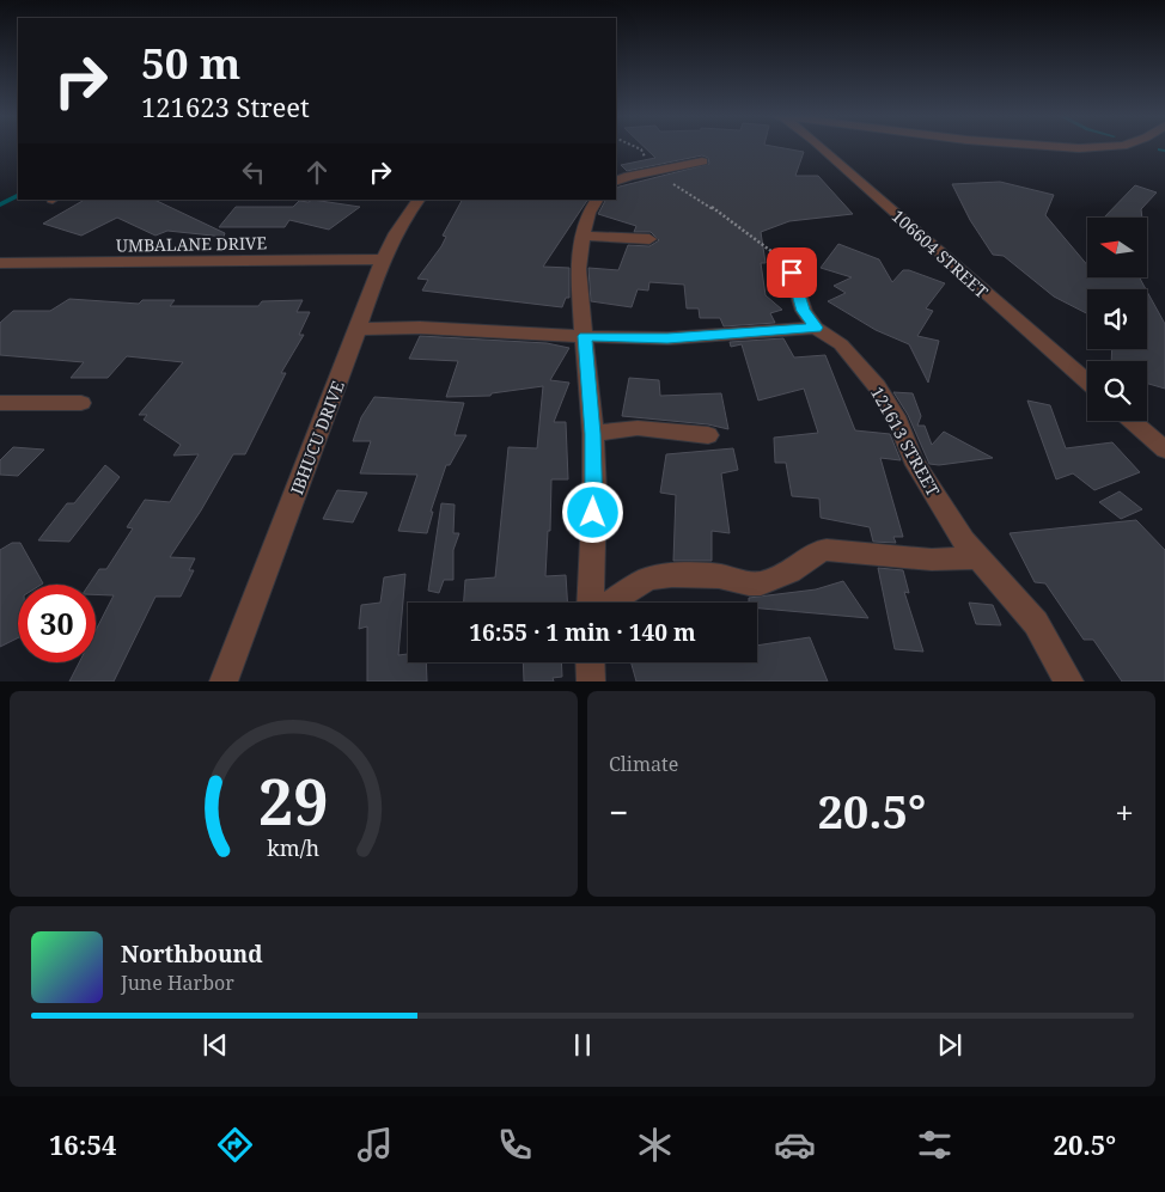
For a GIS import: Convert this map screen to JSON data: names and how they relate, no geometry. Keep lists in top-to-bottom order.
{
  "streets": {
    "street": [
      "UMBALANE DRIVE",
      "106604 STREET",
      "IBHUCU DRIVE",
      "121613 STREET"
    ]
  },
  "crossings": [
    ["UMBALANE DRIVE", "IBHUCU DRIVE"]
  ],
  "north": "left",
  "page": {
    "turn": ["50 m", "121623 Street"],
    "limit": "30",
    "trip": "16:55 · 1 min · 140 m",
    "tile": "Climate",
    "heat": ["−", "20.5°", "+"],
    "song": ["Northbound", "June Harbor"],
    "tabs": ["16:54", "20.5°"],
    "gauge": ["29", "km/h"]
  }
}
